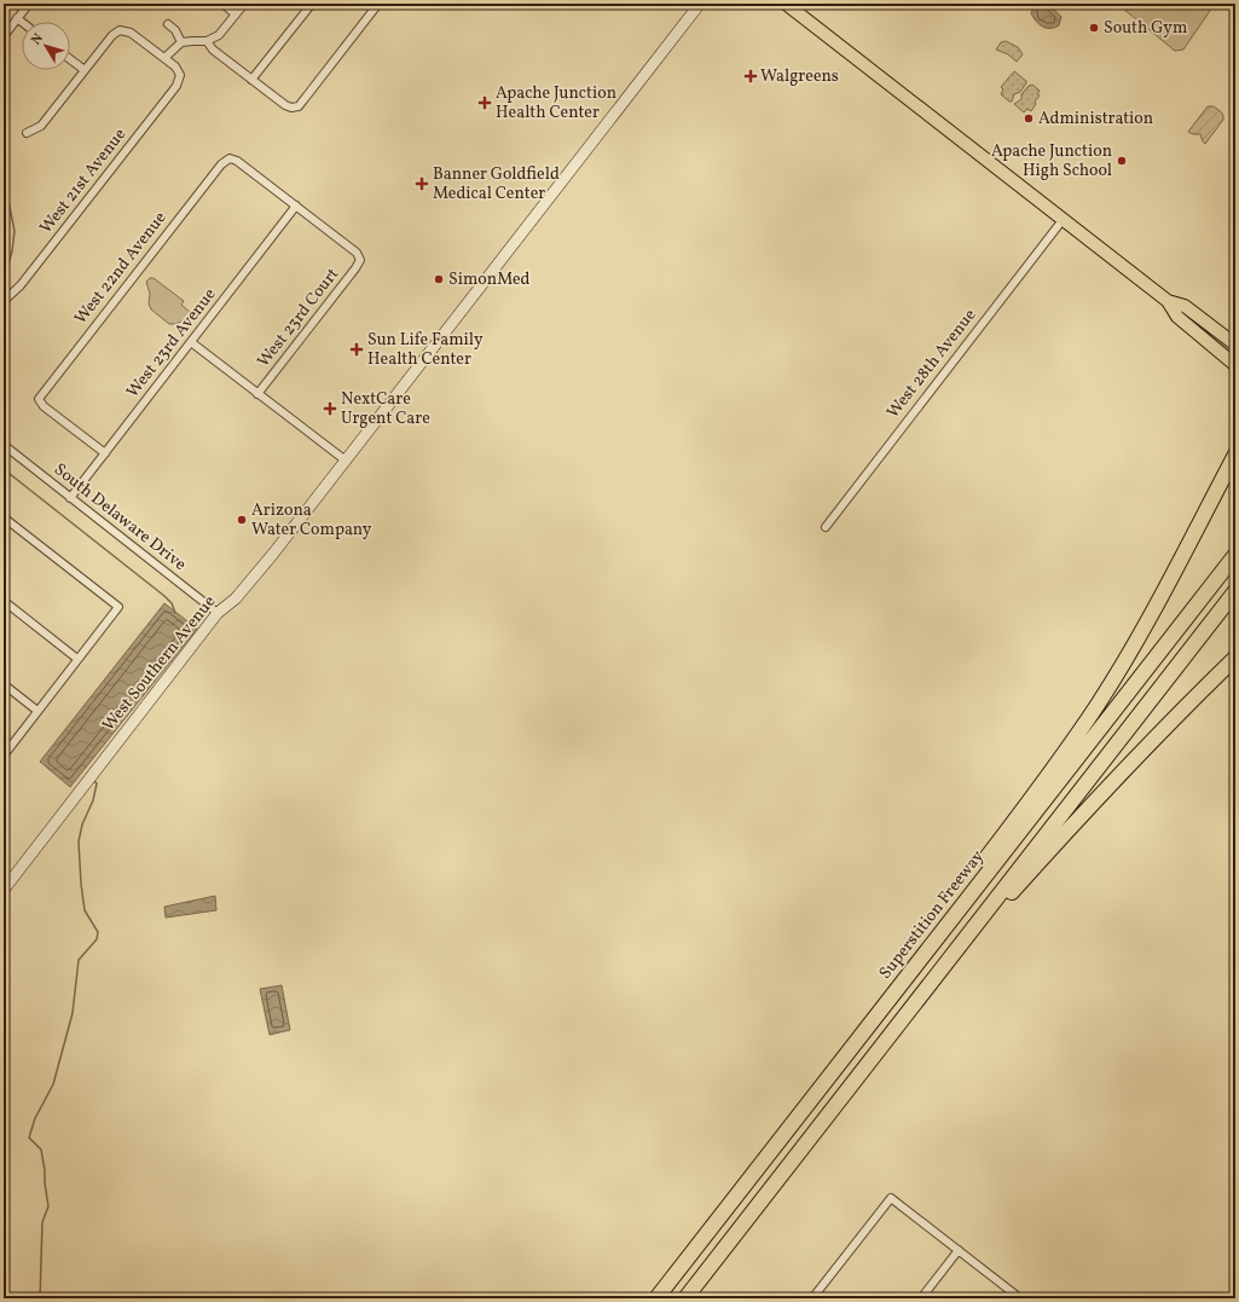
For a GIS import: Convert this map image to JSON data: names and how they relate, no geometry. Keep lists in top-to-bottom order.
{
  "streets": {
    "highway": ["Superstition Freeway"],
    "main road": ["West Southern Avenue"],
    "street": [
      "West 21st Avenue",
      "West 22nd Avenue",
      "West 23rd Court",
      "West 23rd Avenue",
      "West 28th Avenue",
      "South Delaware Drive"
    ]
  },
  "crossings": [
    ["West 22nd Avenue", "West 23rd Court"],
    ["West 22nd Avenue", "West 23rd Avenue"],
    ["West 23rd Court", "West 23rd Avenue"],
    ["West 23rd Avenue", "South Delaware Drive"],
    ["South Delaware Drive", "West Southern Avenue"]
  ],
  "places": {
    "other": [
      "South Gym",
      "Administration",
      "Apache Junction High School",
      "SimonMed",
      "Arizona Water Company"
    ],
    "health": [
      "Walgreens",
      "Apache Junction Health Center",
      "Banner Goldfield Medical Center",
      "Sun Life Family Health Center",
      "NextCare Urgent Care"
    ]
  },
  "north": "top left"
}
